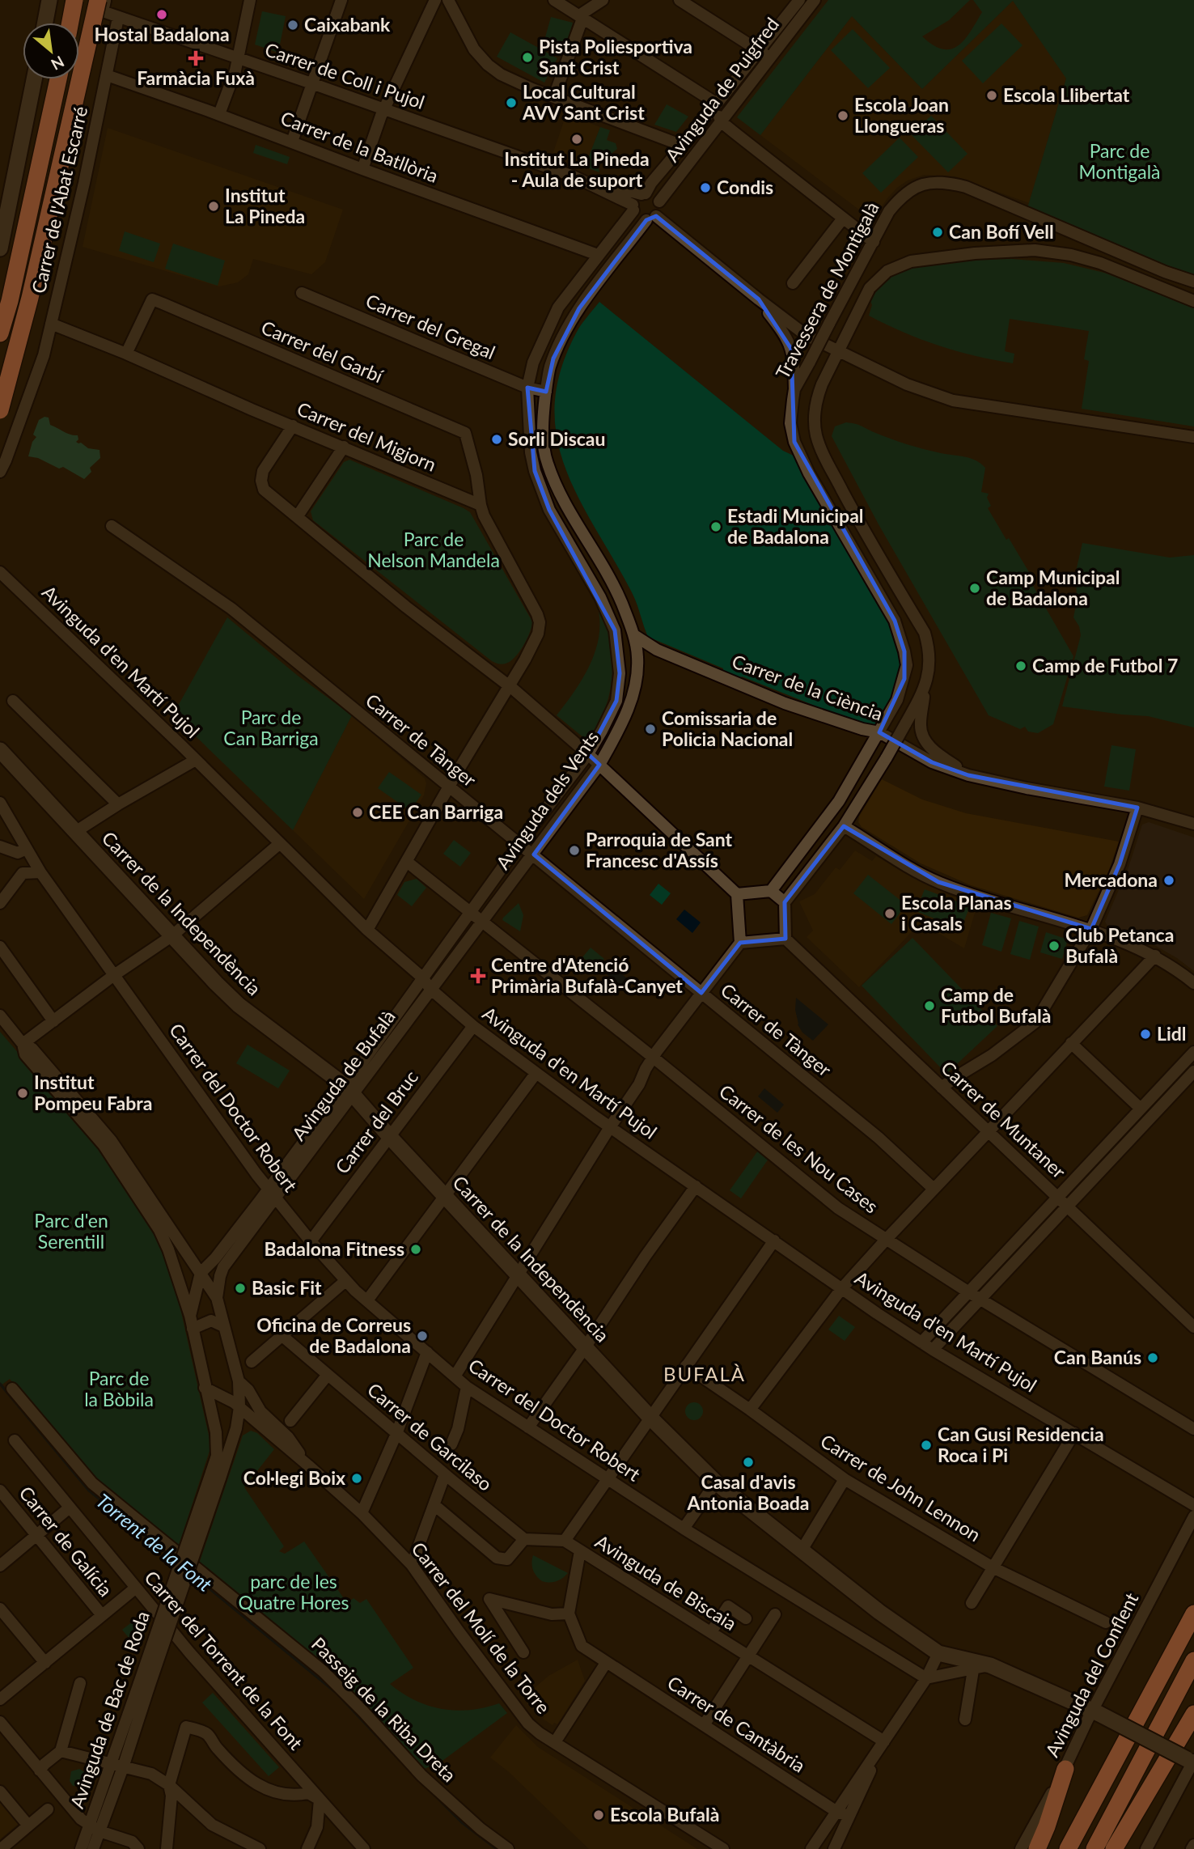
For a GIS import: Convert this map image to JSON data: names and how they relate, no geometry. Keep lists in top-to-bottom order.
{
  "streets": {
    "street": [
      "Carrer de Coll i Pujol",
      "Avinguda de Puigfred",
      "Carrer de la Batllòria",
      "Carrer de l'Abat Escarré",
      "Travessera de Montigalà",
      "Carrer del Gregal",
      "Carrer del Garbí",
      "Carrer del Migjorn",
      "Avinguda d'en Martí Pujol",
      "Carrer de la Ciència",
      "Carrer de Tànger",
      "Avinguda dels Vents",
      "Carrer de la Independència",
      "Avinguda de Bufalà",
      "Carrer del Doctor Robert",
      "Carrer de Muntaner",
      "Carrer del Bruc",
      "Carrer de les Nou Cases",
      "Carrer de Garcilaso",
      "Carrer de John Lennon",
      "Carrer de Galícia",
      "Avinguda de Biscaia",
      "Carrer del Molí de la Torre",
      "Carrer del Torrent de la Font",
      "Avinguda del Conflent",
      "Avinguda de Bac de Roda",
      "Passeig de la Riba Dreta",
      "Carrer de Cantàbria"
    ]
  },
  "crossings": [
    ["Carrer de Coll i Pujol", "Avinguda de Puigfred"],
    ["Carrer de Coll i Pujol", "Carrer de l'Abat Escarré"],
    ["Carrer de Coll i Pujol", "Avinguda dels Vents"],
    ["Avinguda de Puigfred", "Avinguda dels Vents"],
    ["Carrer de la Batllòria", "Carrer de l'Abat Escarré"],
    ["Carrer de la Batllòria", "Avinguda dels Vents"],
    ["Carrer de l'Abat Escarré", "Carrer del Migjorn"],
    ["Travessera de Montigalà", "Carrer de la Ciència"],
    ["Carrer del Gregal", "Avinguda dels Vents"],
    ["Carrer del Garbí", "Carrer del Migjorn"],
    ["Avinguda d'en Martí Pujol", "Avinguda dels Vents"],
    ["Avinguda d'en Martí Pujol", "Avinguda de Bufalà"],
    ["Avinguda d'en Martí Pujol", "Carrer del Bruc"],
    ["Carrer de la Ciència", "Avinguda dels Vents"],
    ["Carrer de Tànger", "Avinguda dels Vents"],
    ["Avinguda dels Vents", "Avinguda de Bufalà"],
    ["Avinguda dels Vents", "Carrer de les Nou Cases"],
    ["Carrer de la Independència", "Avinguda de Bufalà"],
    ["Carrer de la Independència", "Carrer del Bruc"],
    ["Carrer de la Independència", "Avinguda del Conflent"],
    ["Avinguda de Bufalà", "Carrer del Doctor Robert"],
    ["Avinguda de Bufalà", "Carrer del Molí de la Torre"],
    ["Carrer del Doctor Robert", "Carrer del Bruc"],
    ["Carrer del Molí de la Torre", "Avinguda de Bac de Roda"]
  ],
  "districts": ["BUFALÀ"],
  "water": ["Torrent de la Font"],
  "parks": [
    "Parc de Montigalà",
    "Parc de Nelson Mandela",
    "Parc de Can Barriga",
    "Parc d'en Serentill",
    "Parc de la Bòbila",
    "parc de les Quatre Hores"
  ],
  "places": {
    "other": [
      "Hostal Badalona",
      "Caixabank",
      "Pista Poliesportiva Sant Crist",
      "Escola Llibertat",
      "Local Cultural AVV Sant Crist",
      "Escola Joan Llongueras",
      "Institut La Pineda - Aula de suport",
      "Condis",
      "Institut La Pineda",
      "Can Bofí Vell",
      "Sorli Discau",
      "Estadi Municipal de Badalona",
      "Camp Municipal de Badalona",
      "Camp de Futbol 7",
      "Comissaria de Policia Nacional",
      "CEE Can Barriga",
      "Parroquia de Sant Francesc d'Assís",
      "Mercadona",
      "Escola Planas i Casals",
      "Club Petanca Bufalà",
      "Camp de Futbol Bufalà",
      "Lidl",
      "Institut Pompeu Fabra",
      "Badalona Fitness",
      "Basic Fit",
      "Oficina de Correus de Badalona",
      "Can Banús",
      "Can Gusi Residencia Roca i Pi",
      "Casal d'avis Antonia Boada",
      "Col·legi Boix",
      "Escola Bufalà"
    ],
    "health": ["Farmàcia Fuxà", "Centre d'Atenció Primària Bufalà-Canyet"]
  },
  "north": "bottom right"
}
